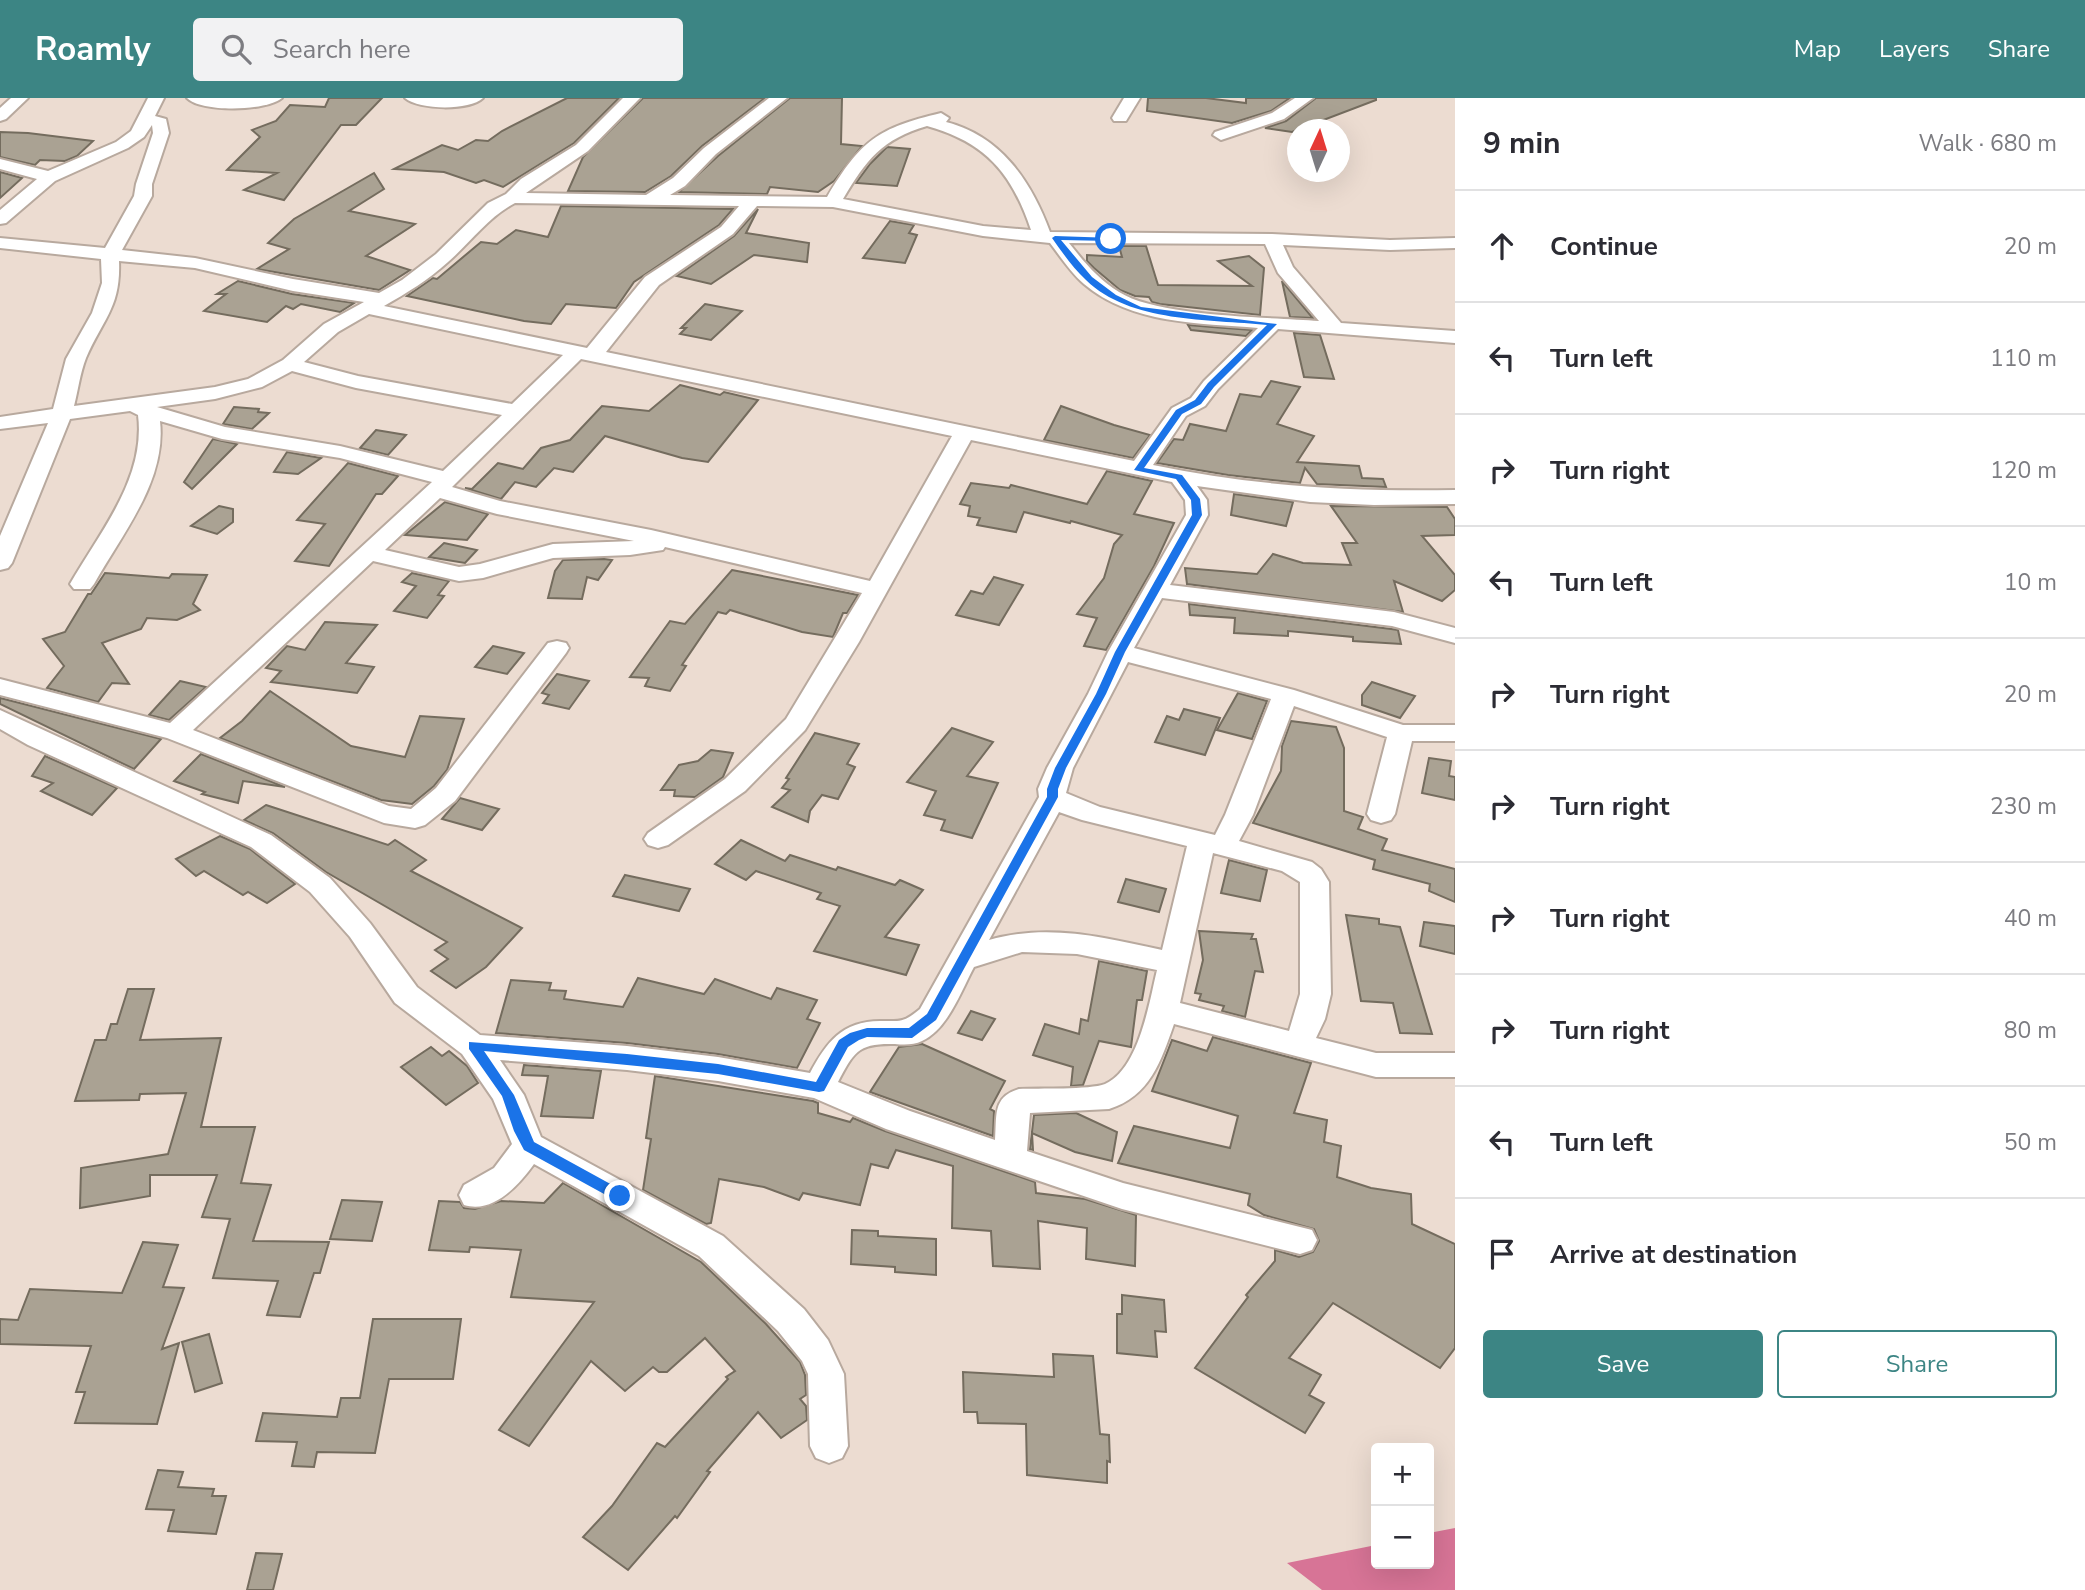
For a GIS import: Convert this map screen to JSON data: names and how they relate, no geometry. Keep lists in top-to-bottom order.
{
  "north": "top",
  "page": {
    "header": "Roamly",
    "search": "Search here",
    "nav": ["Map", "Layers", "Share"],
    "heading": ["9 min", "Walk · 680 m"],
    "list": [
      ["Continue", "20 m"],
      ["Turn left", "110 m"],
      ["Turn right", "120 m"],
      ["Turn left", "10 m"],
      ["Turn right", "20 m"],
      ["Turn right", "230 m"],
      ["Turn right", "40 m"],
      ["Turn right", "80 m"],
      ["Turn left", "50 m"],
      "Arrive at destination"
    ],
    "buttons": ["Save", "Share"],
    "map_buttons": ["+", "−"]
  }
}
